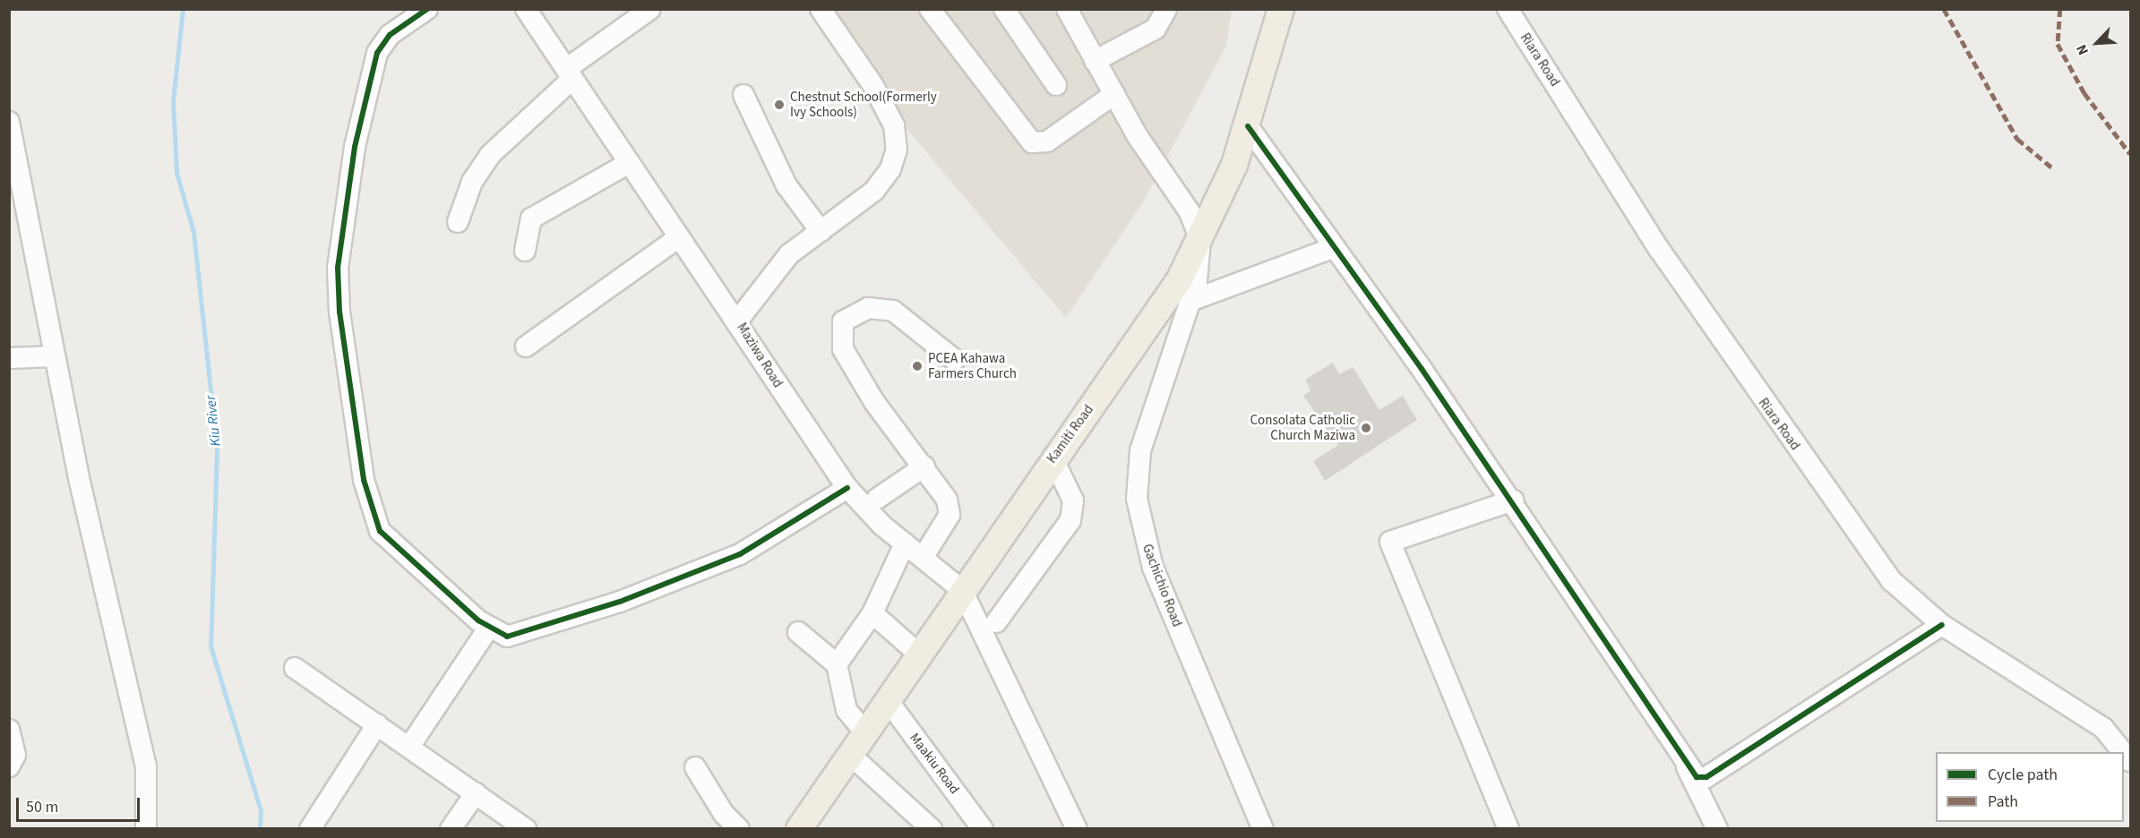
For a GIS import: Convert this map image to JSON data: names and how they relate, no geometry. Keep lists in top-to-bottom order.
{
  "streets": {
    "main road": ["Kamiti Road"],
    "street": [
      "Riara Road",
      "Maziwa Road",
      "Gachichio Road",
      "Maakiu Road"
    ]
  },
  "crossings": [
    ["Maziwa Road", "Kamiti Road"],
    ["Kamiti Road", "Gachichio Road"],
    ["Kamiti Road", "Maakiu Road"]
  ],
  "water": ["Kiu River"],
  "places": ["Chestnut School(Formerly Ivy Schools)", "PCEA Kahawa Farmers Church", "Consolata Catholic Church Maziwa"],
  "legend": ["Cycle path", "Path"],
  "scale_bar": "50 m",
  "north": "bottom left"
}
